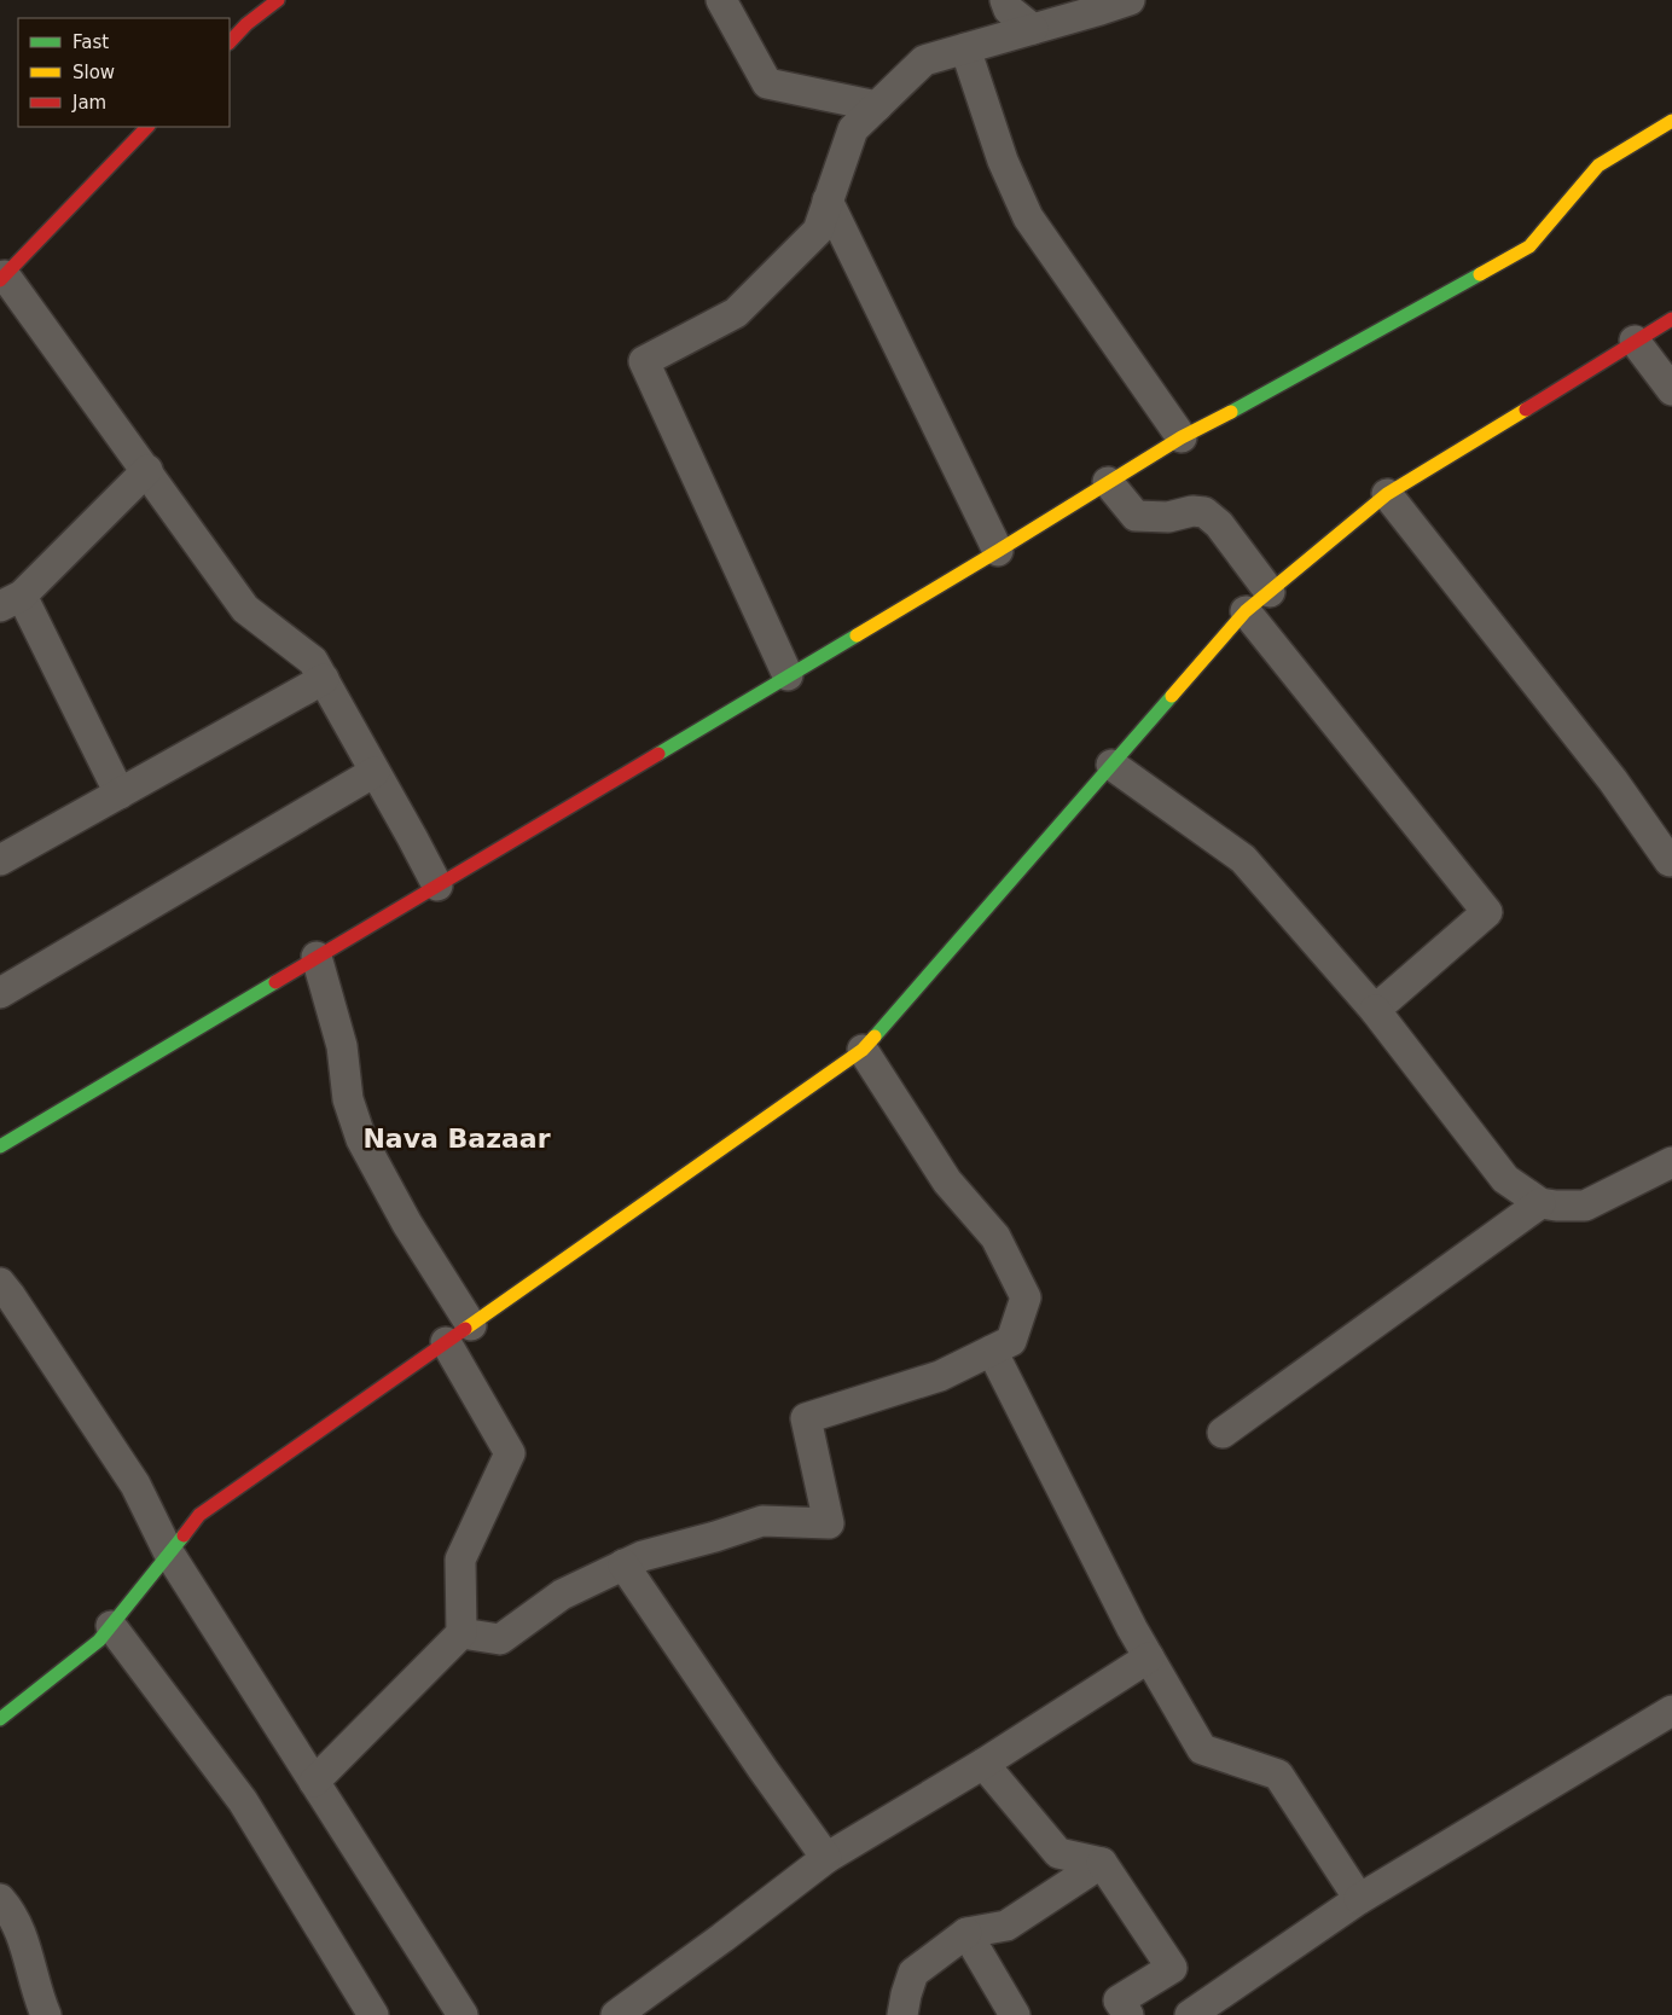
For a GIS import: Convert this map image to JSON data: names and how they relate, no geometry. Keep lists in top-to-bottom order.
{
  "districts": ["Nava Bazaar"],
  "legend": ["Fast", "Slow", "Jam"]
}
